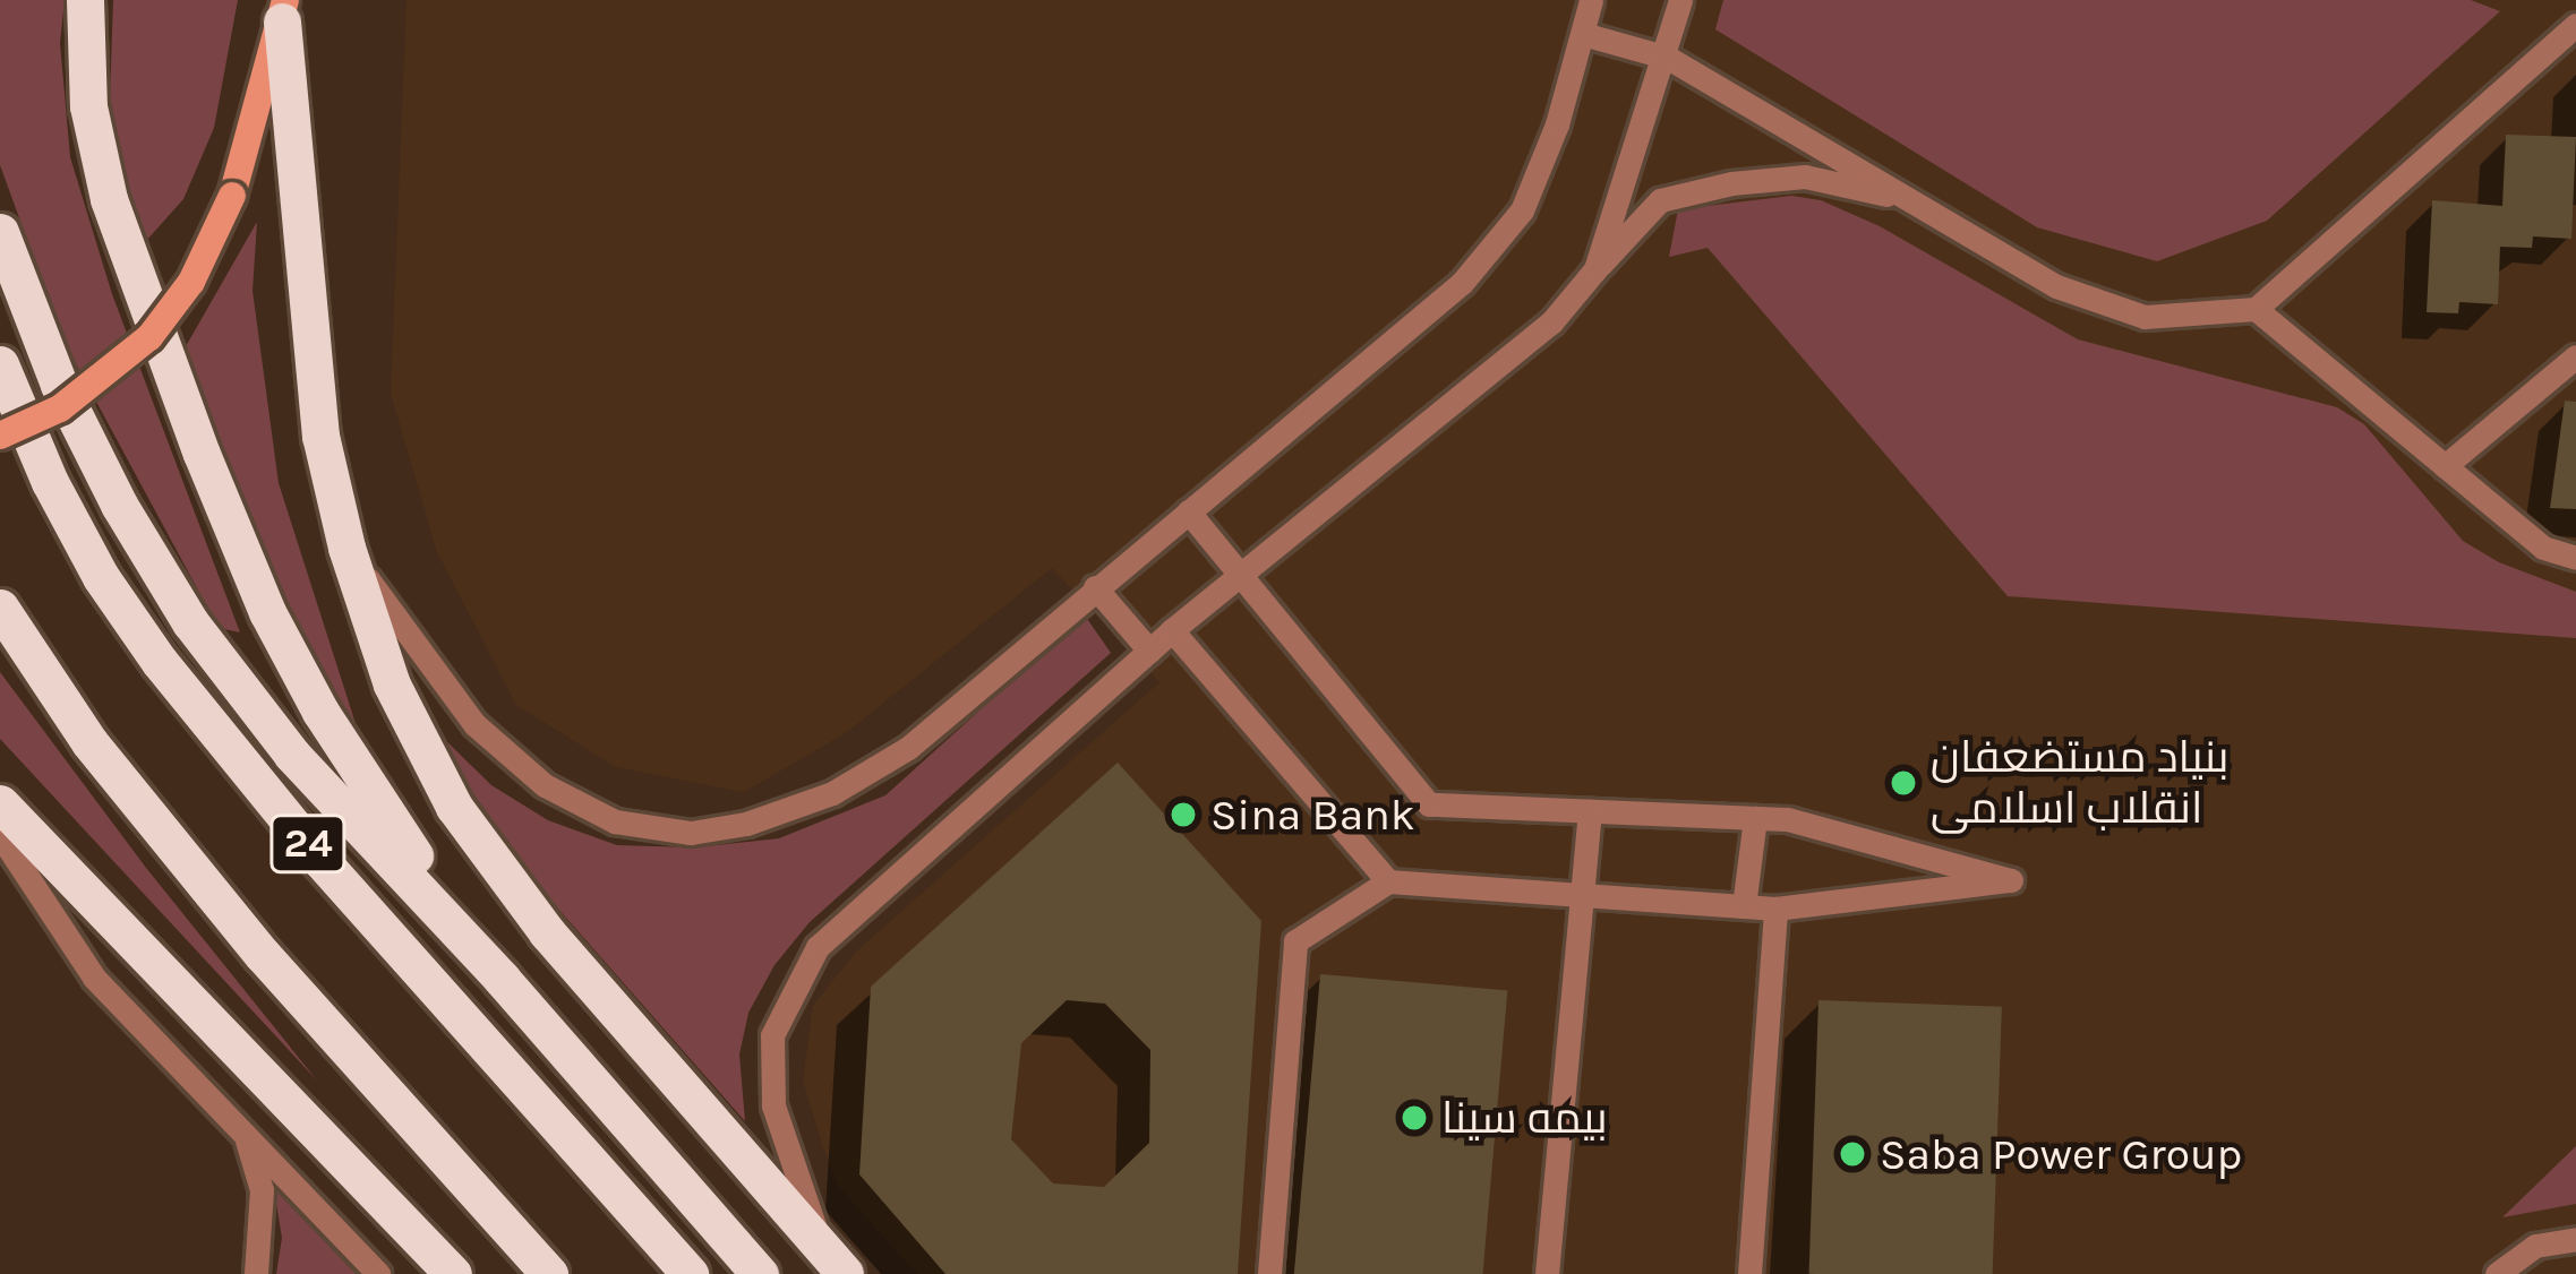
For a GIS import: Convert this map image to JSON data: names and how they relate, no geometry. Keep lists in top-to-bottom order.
{
  "streets": {
    "highway": ["24"]
  },
  "places": [
    "بنیاد مستضعفان انقلاب اسلامی",
    "Sina Bank",
    "بیمه سینا",
    "Saba Power Group"
  ]
}
